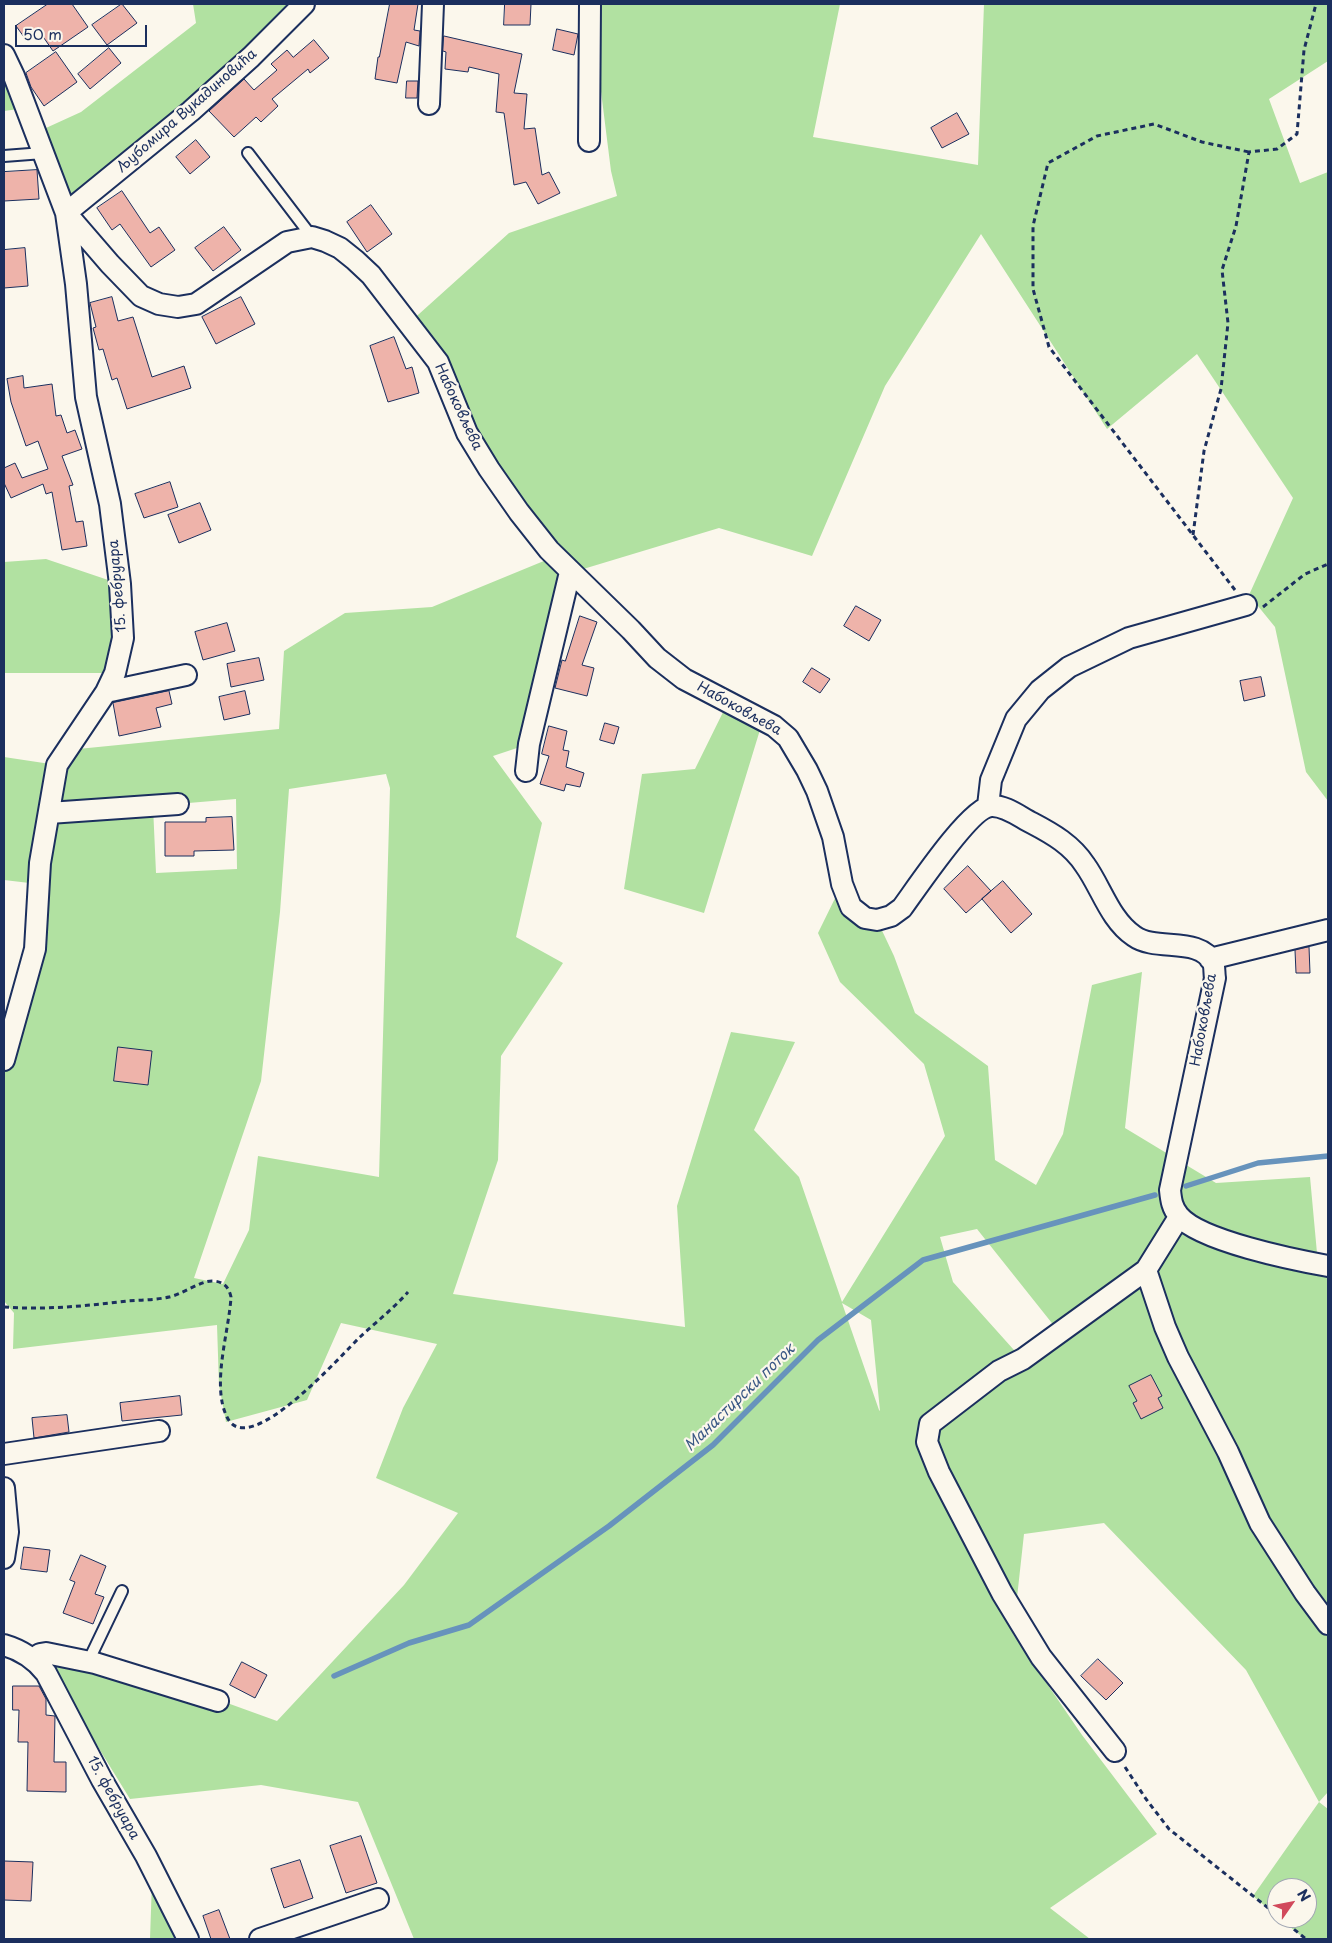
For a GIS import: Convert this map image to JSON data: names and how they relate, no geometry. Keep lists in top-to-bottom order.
{
  "streets": {
    "street": ["Љубомира Вукадиновића", "Набоковљева", "15. фебруара"]
  },
  "crossings": [
    ["Љубомира Вукадиновића", "15. фебруара"]
  ],
  "water": ["Манастирски поток"],
  "scale_bar": "50 m",
  "north": "top right"
}
